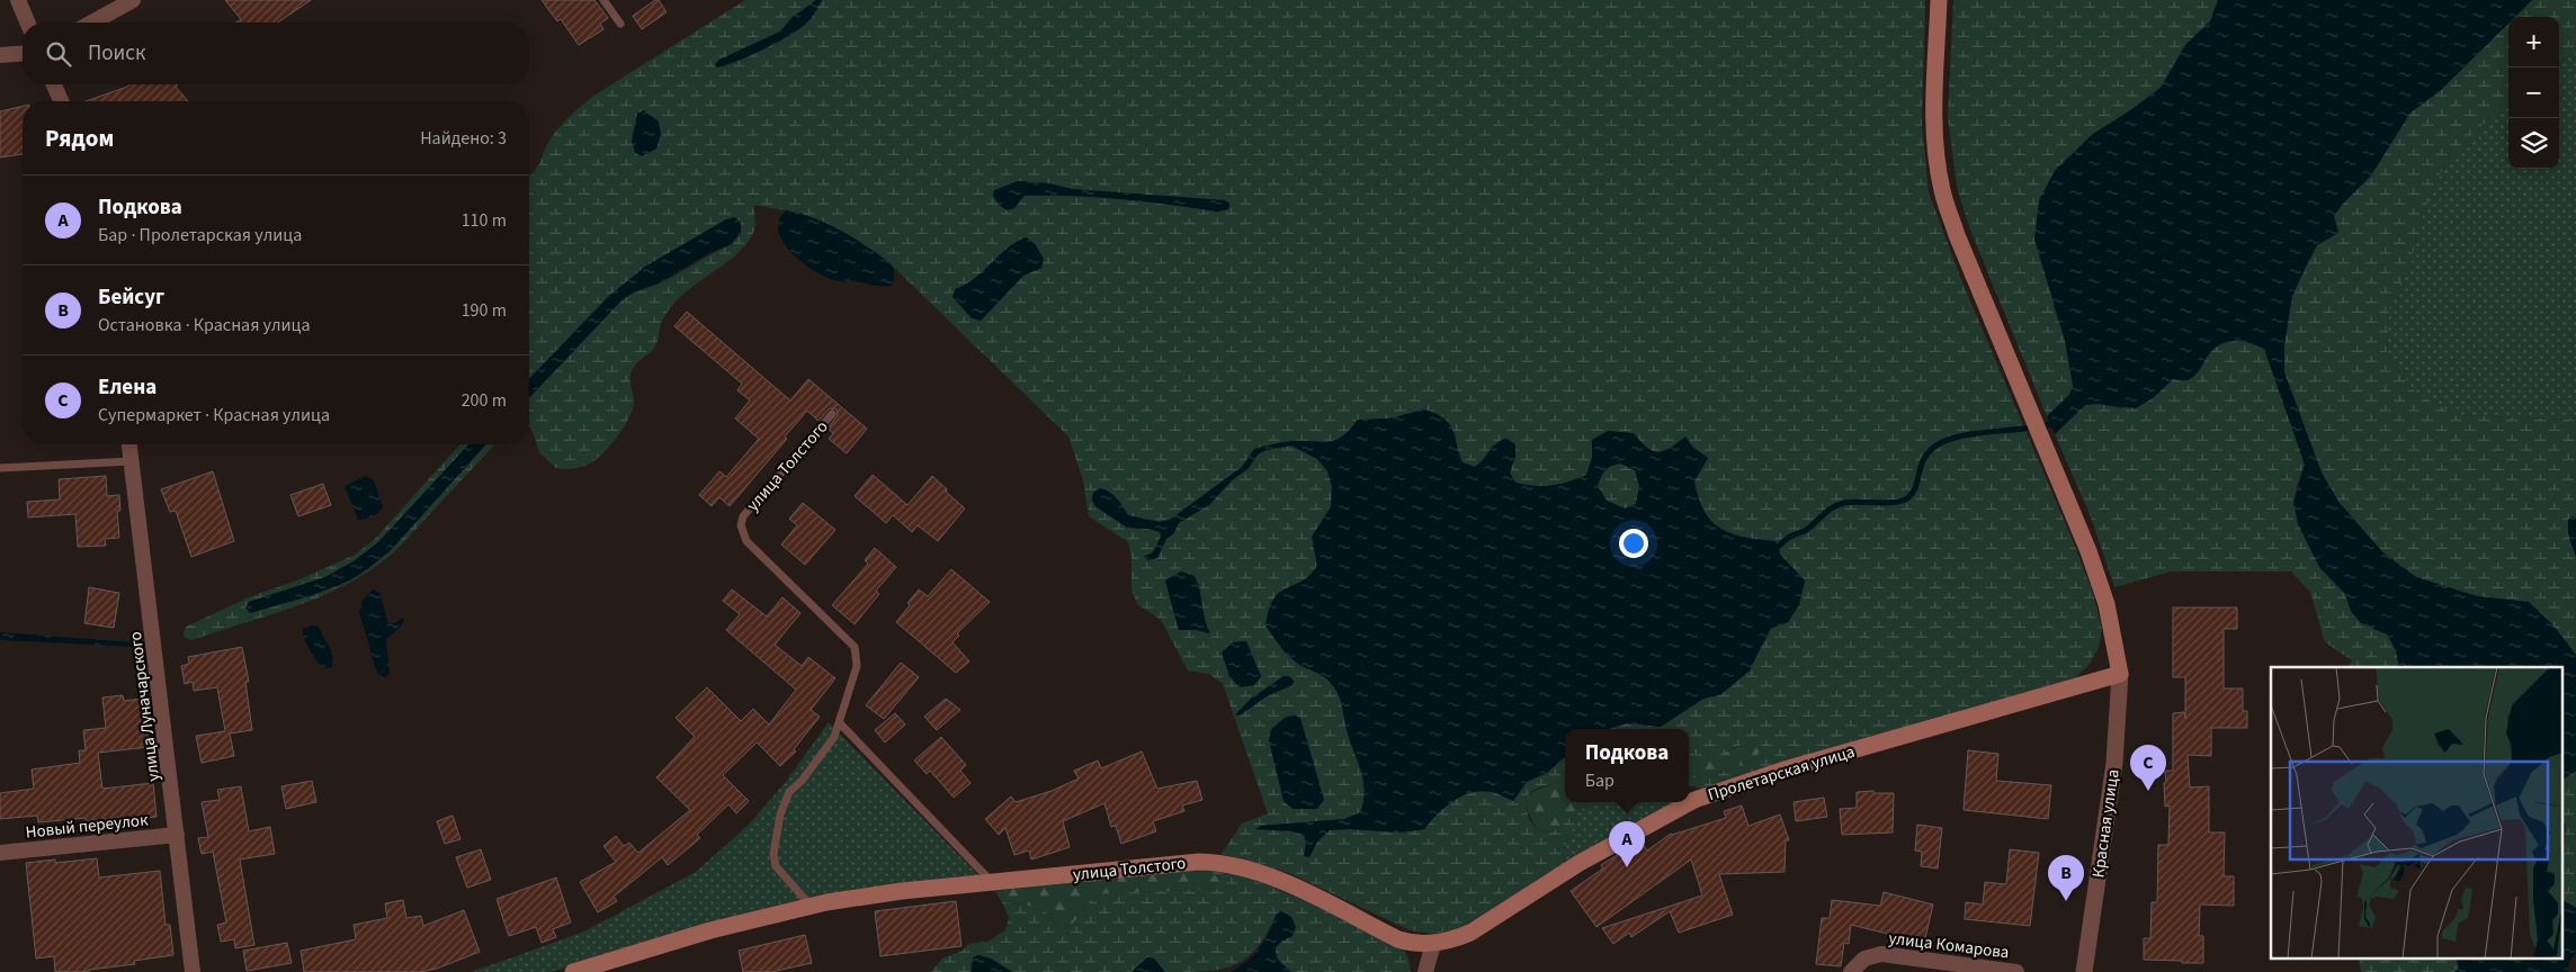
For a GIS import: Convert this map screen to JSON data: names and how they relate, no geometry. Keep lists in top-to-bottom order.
{
  "streets": {
    "main road": ["улица Толстого", "Пролетарская улица"],
    "street": [
      "улица Луначарского",
      "Красная улица",
      "Новый переулок",
      "улица Комарова"
    ]
  },
  "crossings": [
    ["улица Толстого", "Пролетарская улица"],
    ["улица Луначарского", "Новый переулок"],
    ["Пролетарская улица", "Красная улица"]
  ],
  "page": {
    "map_buttons": ["+", "−"],
    "search": "Поиск",
    "heading": ["Рядом", "Найдено: 3"],
    "list": [
      {
        "mark": "A",
        "name": "Подкова",
        "note": "Бар · Пролетарская улица",
        "value": "110 m"
      },
      {
        "mark": "B",
        "name": "Бейсуг",
        "note": "Остановка · Красная улица",
        "value": "190 m"
      },
      {
        "mark": "C",
        "name": "Елена",
        "note": "Супермаркет · Красная улица",
        "value": "200 m"
      }
    ],
    "popup": ["Подкова", "Бар"],
    "pins": ["C", "A", "B"]
  }
}
